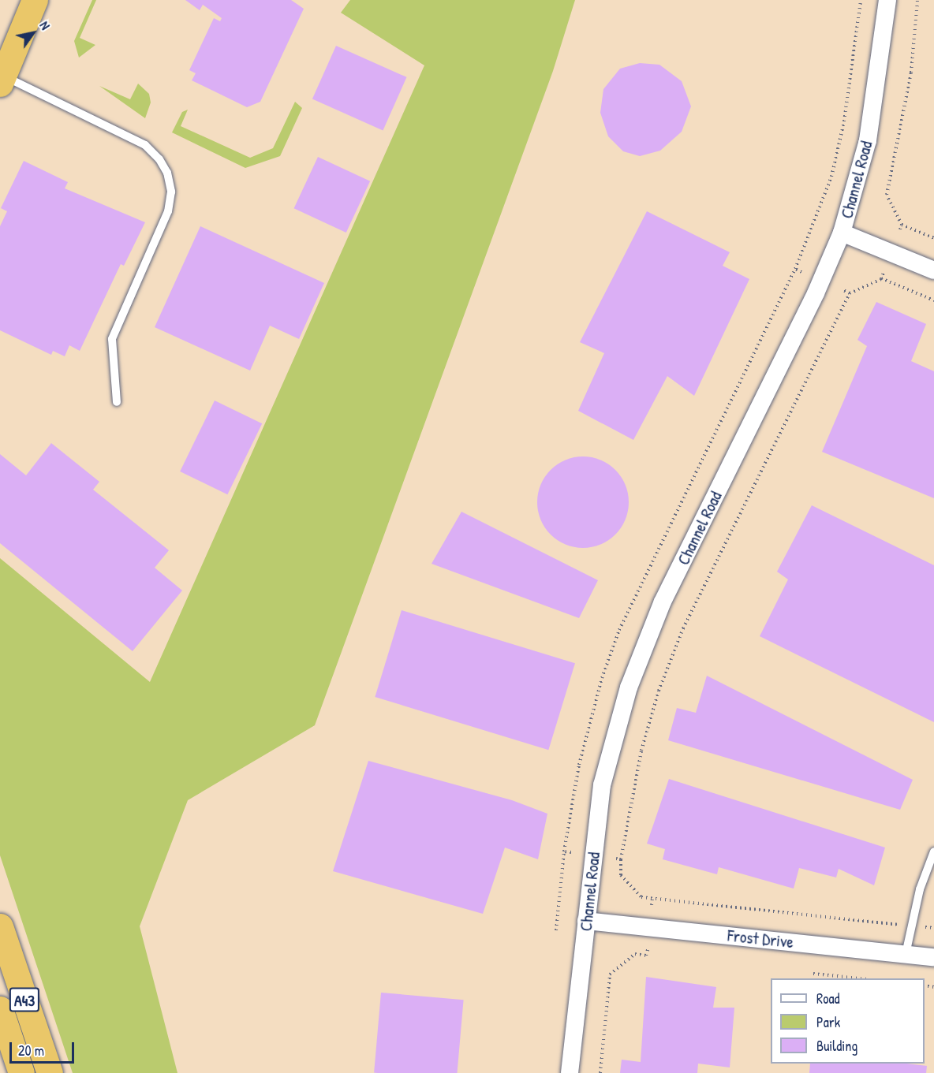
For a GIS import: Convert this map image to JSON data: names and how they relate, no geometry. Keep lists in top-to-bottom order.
{
  "streets": {
    "highway": ["A43"],
    "street": ["Channel Road", "Frost Drive"]
  },
  "crossings": [
    ["Channel Road", "Frost Drive"]
  ],
  "legend": ["Road", "Park", "Building"],
  "scale_bar": "20 m",
  "north": "top right"
}
